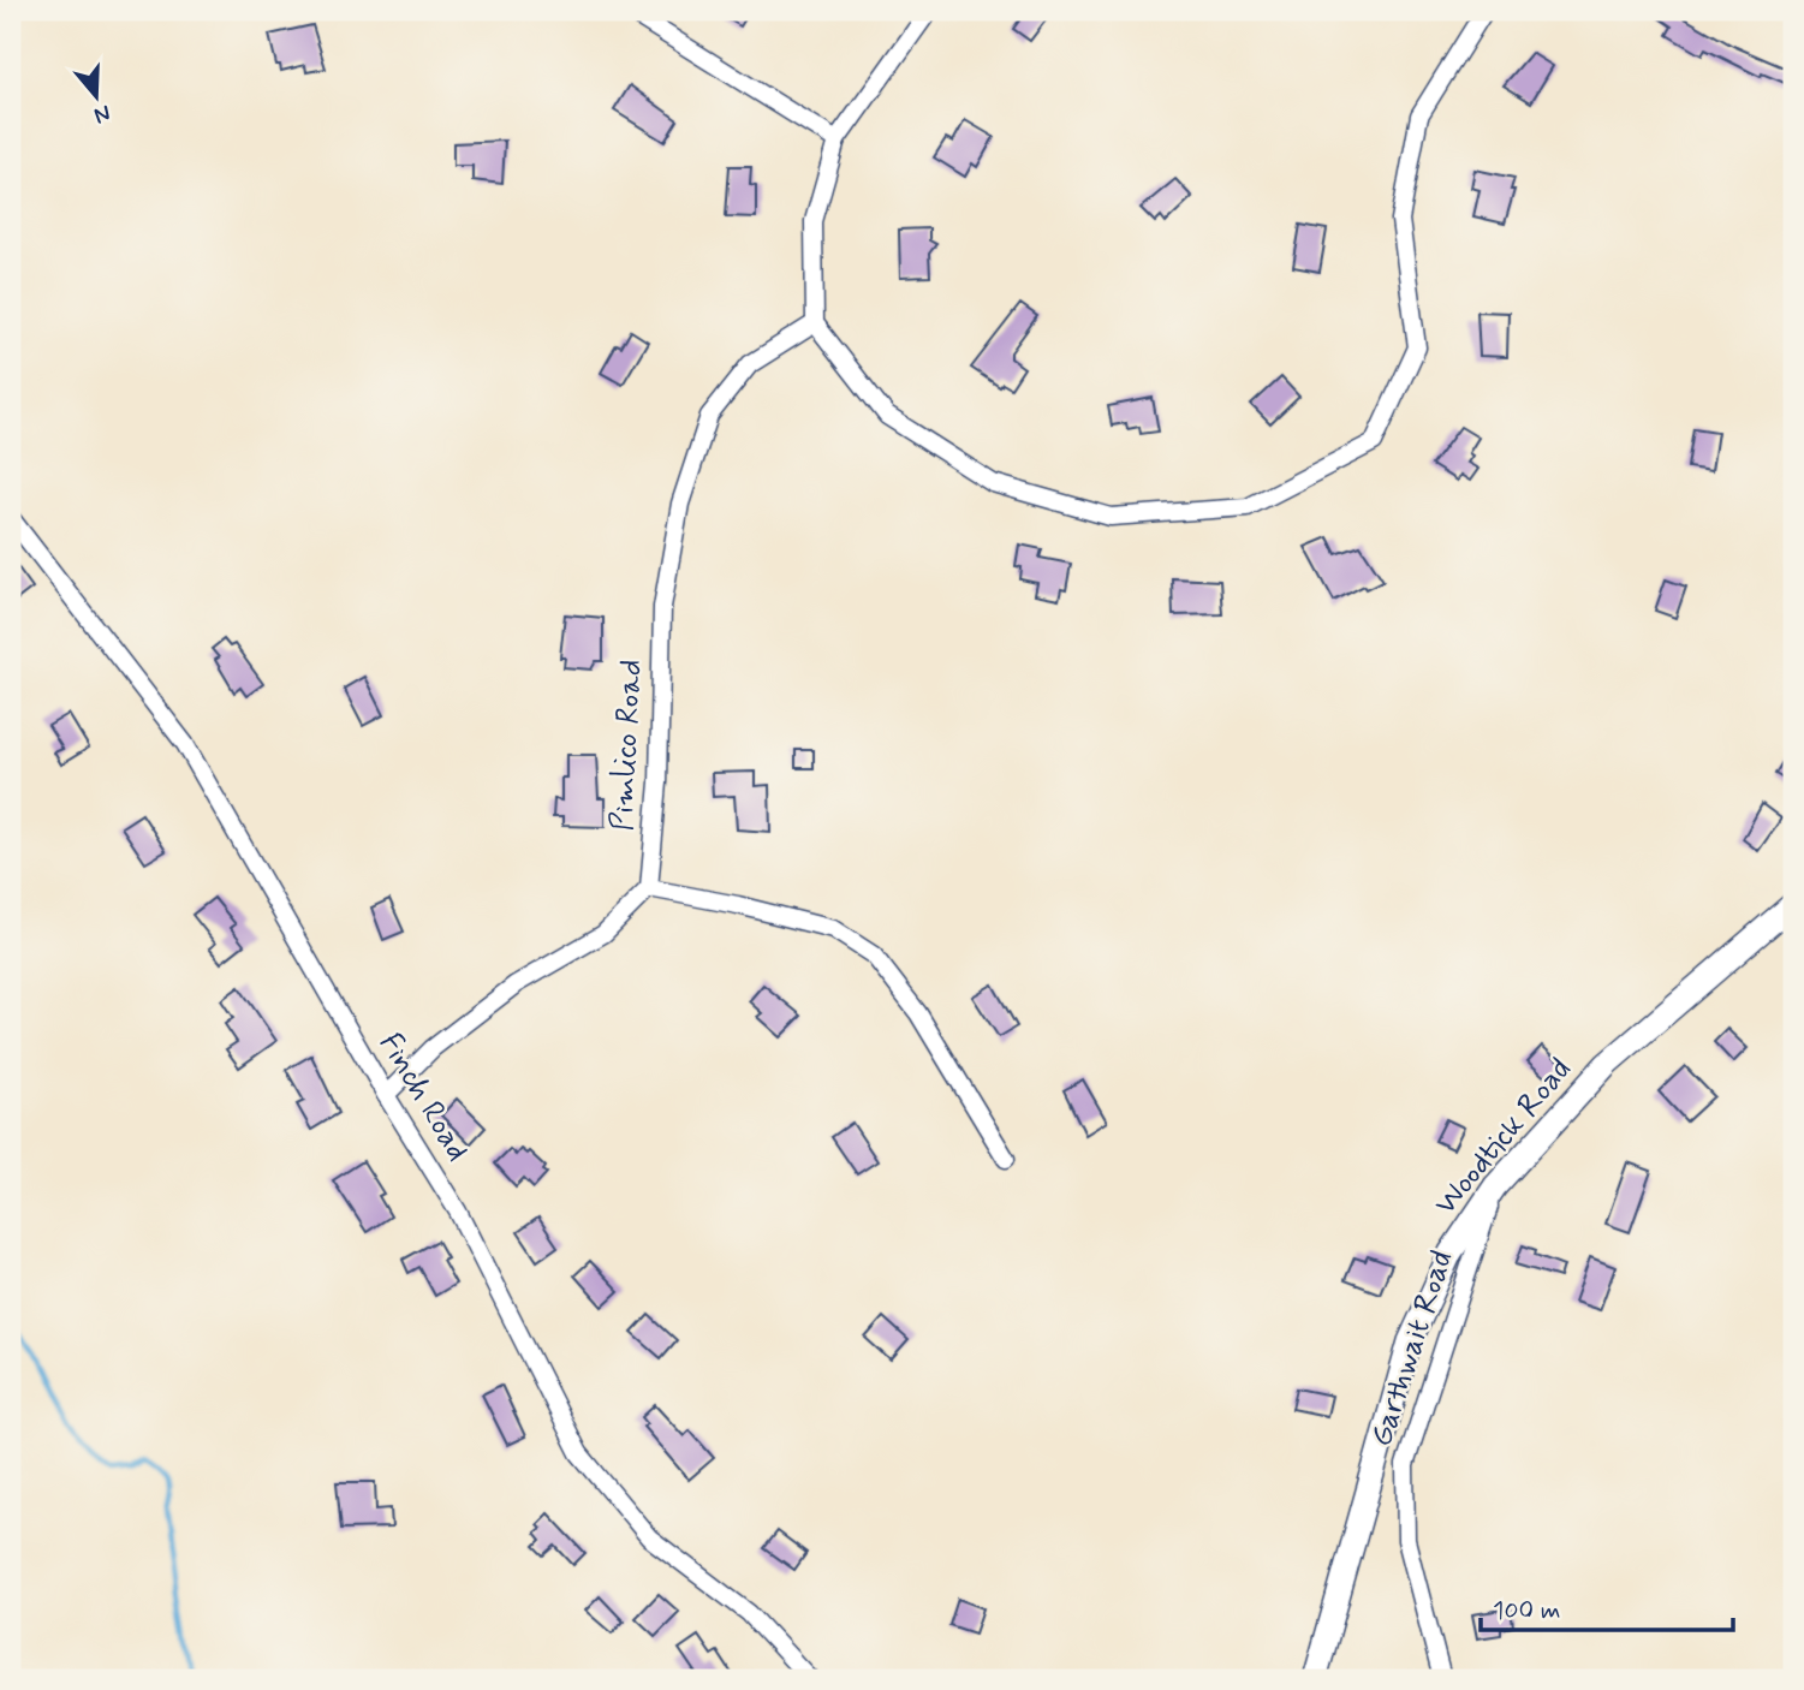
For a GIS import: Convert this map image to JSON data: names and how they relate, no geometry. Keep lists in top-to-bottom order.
{
  "streets": {
    "main road": ["Woodtick Road"],
    "street": ["Pimlico Road", "Finch Road", "Garthwait Road"]
  },
  "crossings": [
    ["Woodtick Road", "Garthwait Road"]
  ],
  "scale_bar": "100 m",
  "north": "bottom"
}
